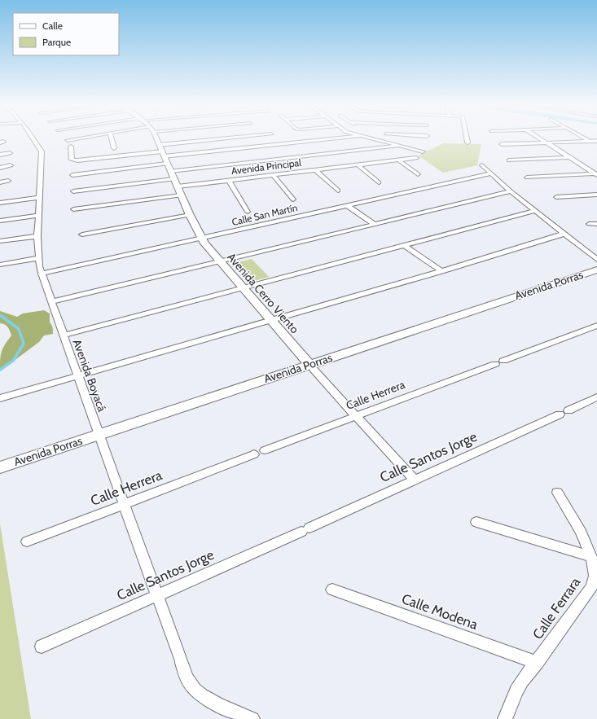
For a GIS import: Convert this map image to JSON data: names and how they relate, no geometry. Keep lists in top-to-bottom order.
{
  "streets": {
    "street": [
      "Avenida Principal",
      "Calle San Martín",
      "Avenida Porras",
      "Avenida Cerro Viento",
      "Avenida Boyacá",
      "Calle Herrera",
      "Calle Santos Jorge",
      "Calle Ferrara",
      "Calle Modena"
    ]
  },
  "crossings": [
    ["Avenida Principal", "Avenida Cerro Viento"],
    ["Calle San Martín", "Avenida Cerro Viento"],
    ["Calle San Martín", "Avenida Boyacá"],
    ["Avenida Porras", "Avenida Cerro Viento"],
    ["Avenida Porras", "Avenida Boyacá"],
    ["Avenida Cerro Viento", "Calle Herrera"],
    ["Avenida Cerro Viento", "Calle Santos Jorge"],
    ["Avenida Boyacá", "Calle Herrera"],
    ["Avenida Boyacá", "Calle Santos Jorge"],
    ["Calle Ferrara", "Calle Modena"]
  ],
  "legend": ["Calle", "Parque"]
}
